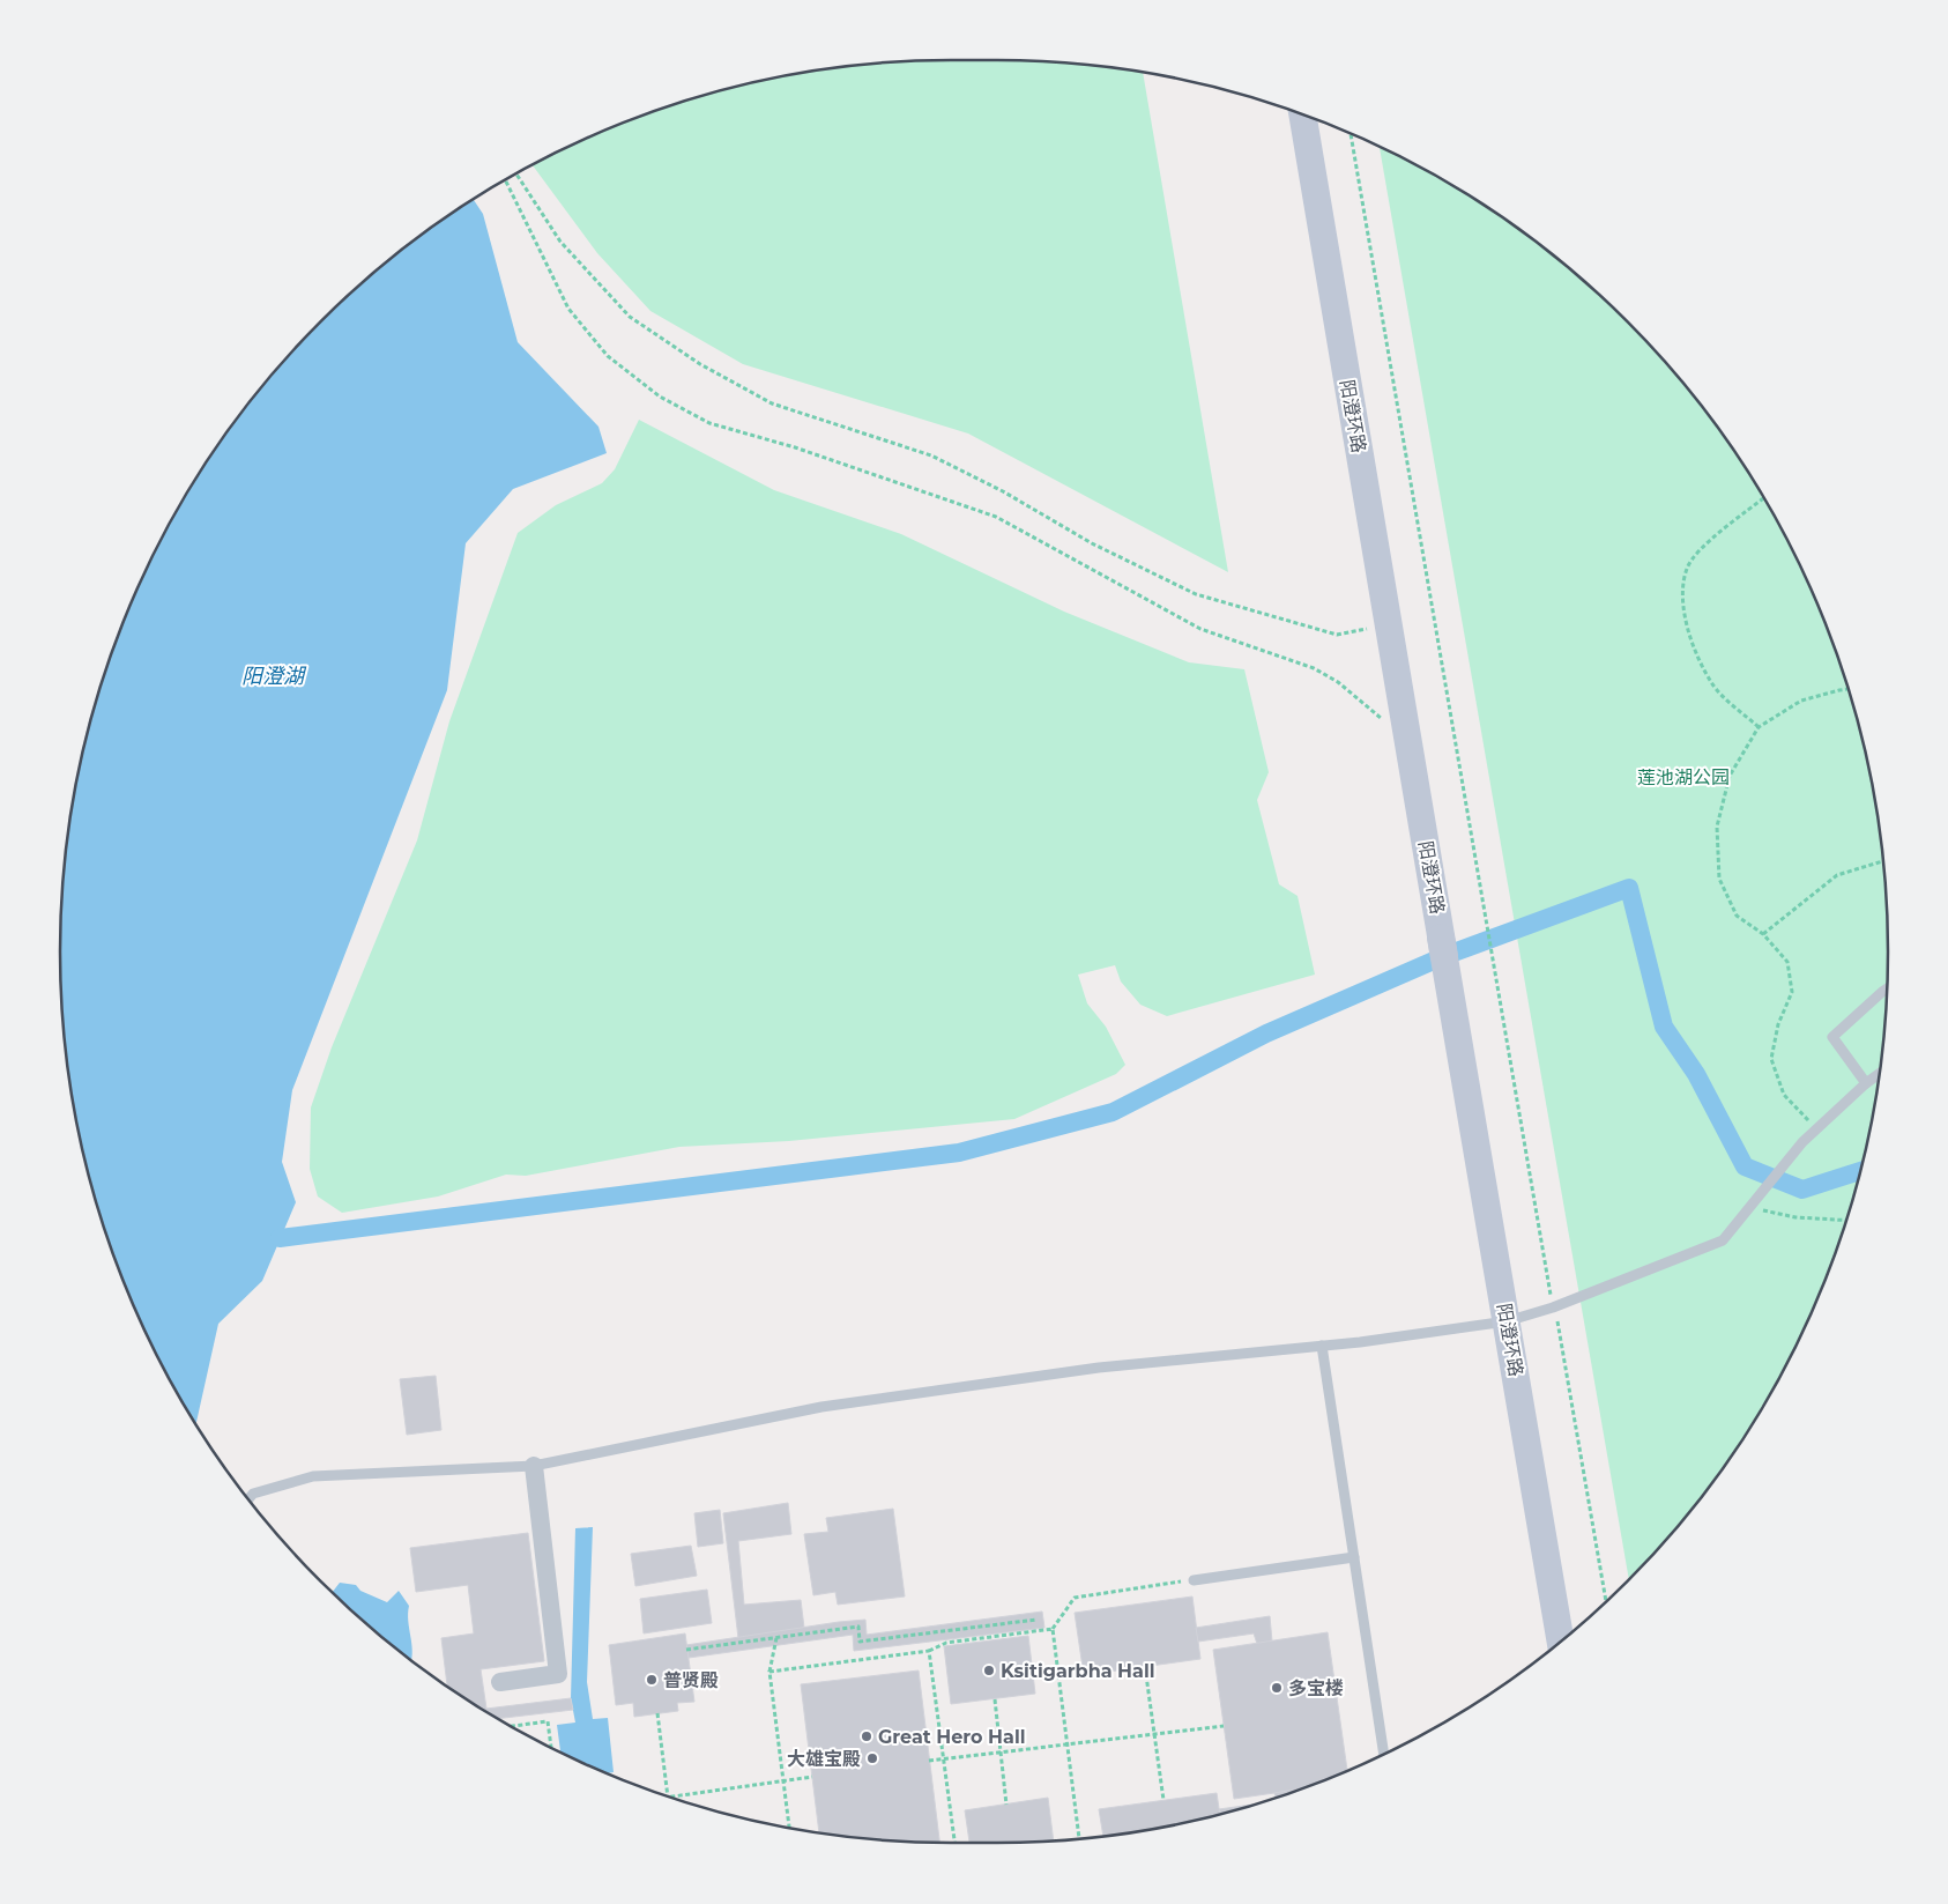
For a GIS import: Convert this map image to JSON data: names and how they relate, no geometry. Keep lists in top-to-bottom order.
{
  "streets": {
    "main road": ["阳澄环路"]
  },
  "water": ["阳澄湖"],
  "parks": ["莲池湖公园"],
  "places": [
    "Ksitigarbha Hall",
    "普贤殿",
    "多宝楼",
    "Great Hero Hall",
    "大雄宝殿"
  ]
}
